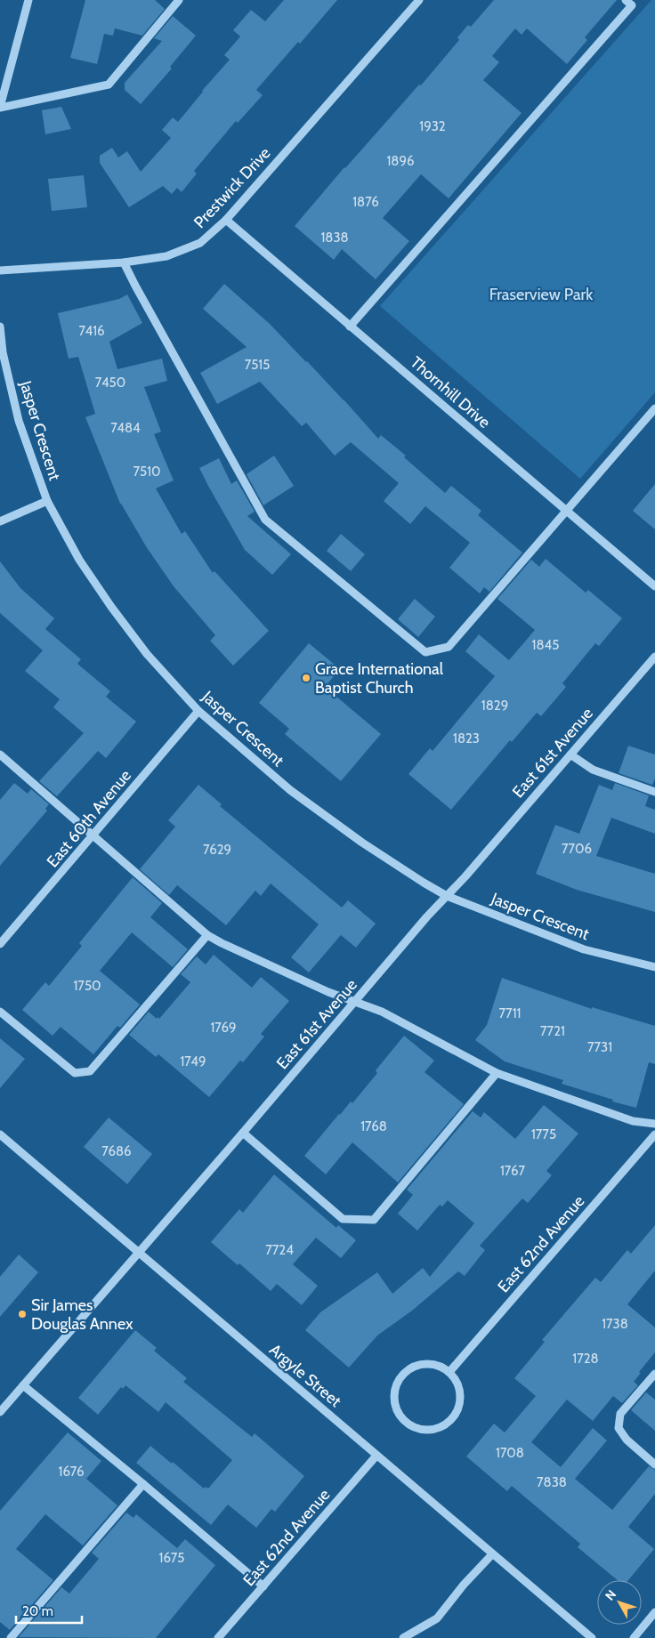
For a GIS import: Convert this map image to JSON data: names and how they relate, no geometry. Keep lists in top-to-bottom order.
{
  "streets": {
    "street": [
      "Prestwick Drive",
      "Thornhill Drive",
      "Jasper Crescent",
      "East 61st Avenue",
      "East 60th Avenue",
      "East 62nd Avenue",
      "Argyle Street"
    ]
  },
  "crossings": [
    ["Prestwick Drive", "Thornhill Drive"],
    ["Jasper Crescent", "East 61st Avenue"],
    ["Jasper Crescent", "East 60th Avenue"],
    ["East 61st Avenue", "Argyle Street"],
    ["East 62nd Avenue", "Argyle Street"]
  ],
  "parks": ["Fraserview Park"],
  "places": ["Grace International Baptist Church", "Sir James Douglas Annex"],
  "house_numbers": [
    "1932",
    "1896",
    "1876",
    "1838",
    "7416",
    "7515",
    "7450",
    "7484",
    "7510",
    "1845",
    "1829",
    "1823",
    "7706",
    "7629",
    "1750",
    "7711",
    "1769",
    "7721",
    "7731",
    "1749",
    "1768",
    "1775",
    "7686",
    "1767",
    "7724",
    "1738",
    "1728",
    "1708",
    "1676",
    "7838",
    "1675"
  ],
  "scale_bar": "20 m",
  "north": "top left"
}
